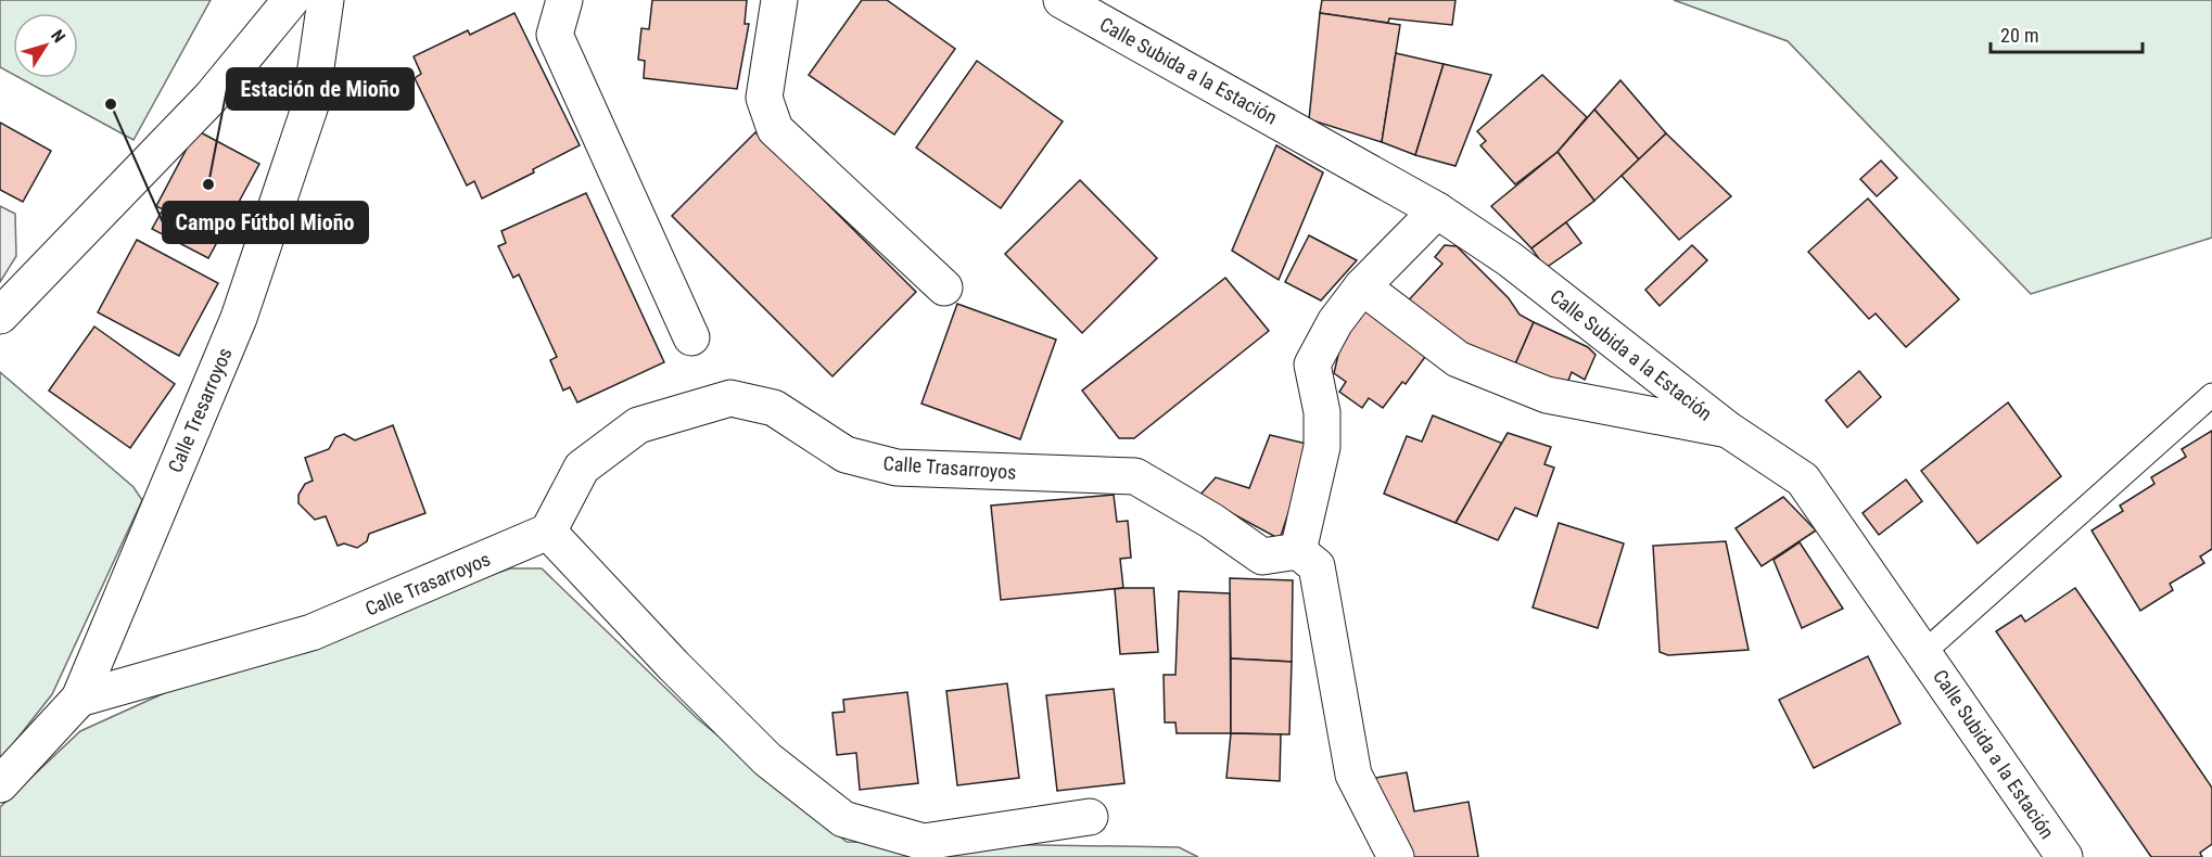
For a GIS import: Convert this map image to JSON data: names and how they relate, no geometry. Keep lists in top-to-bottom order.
{
  "streets": {
    "street": ["Calle Subida a la Estación", "Calle Tresarroyos", "Calle Trasarroyos"]
  },
  "crossings": [
    ["Calle Tresarroyos", "Calle Trasarroyos"]
  ],
  "places": ["Campo Fútbol Mioño", "Estación de Mioño"],
  "scale_bar": "20 m",
  "north": "top right"
}
